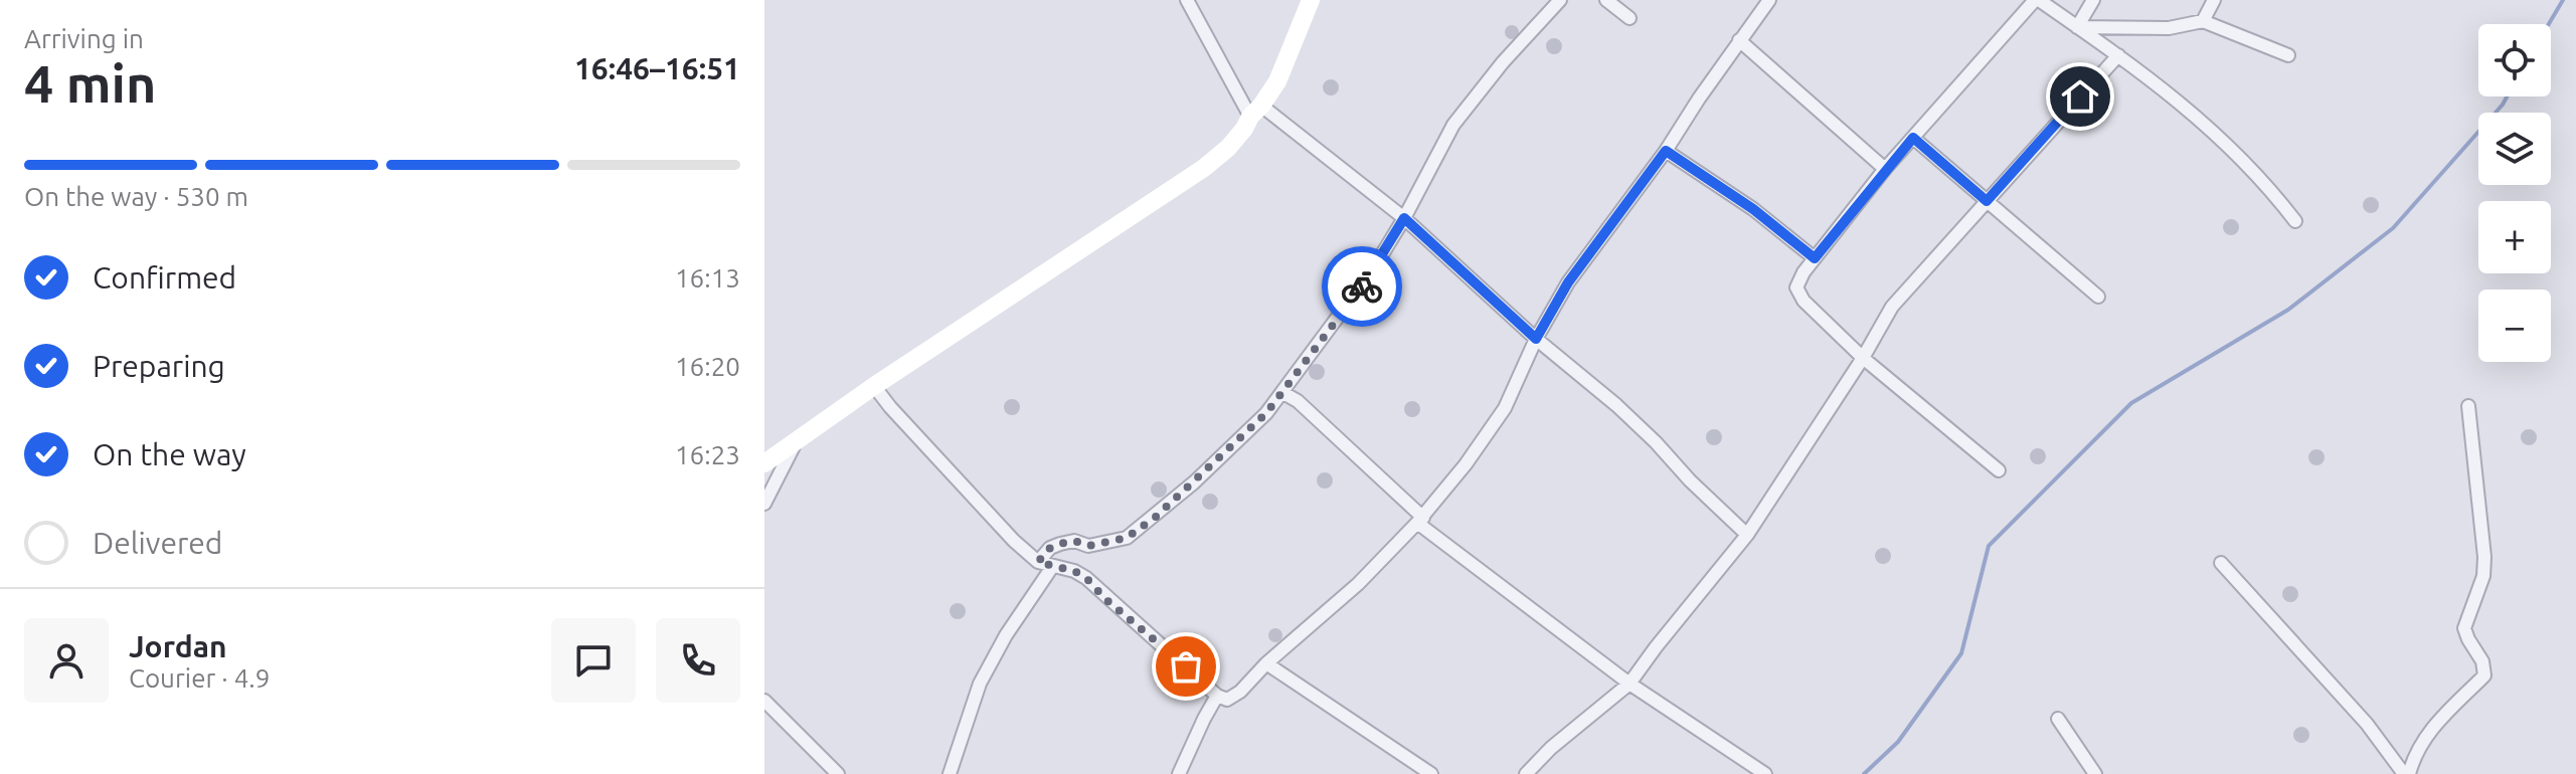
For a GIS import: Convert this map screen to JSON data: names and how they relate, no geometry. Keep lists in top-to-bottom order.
{
  "page": {
    "heading": ["4 min", "Arriving in", "16:46–16:51"],
    "panel": ["Jordan", "Courier · 4.9"],
    "map_buttons": ["+", "−"],
    "bar": "On the way · 530 m",
    "list": [
      ["Confirmed", "16:13"],
      ["Preparing", "16:20"],
      ["On the way", "16:23"],
      "Delivered"
    ]
  }
}
